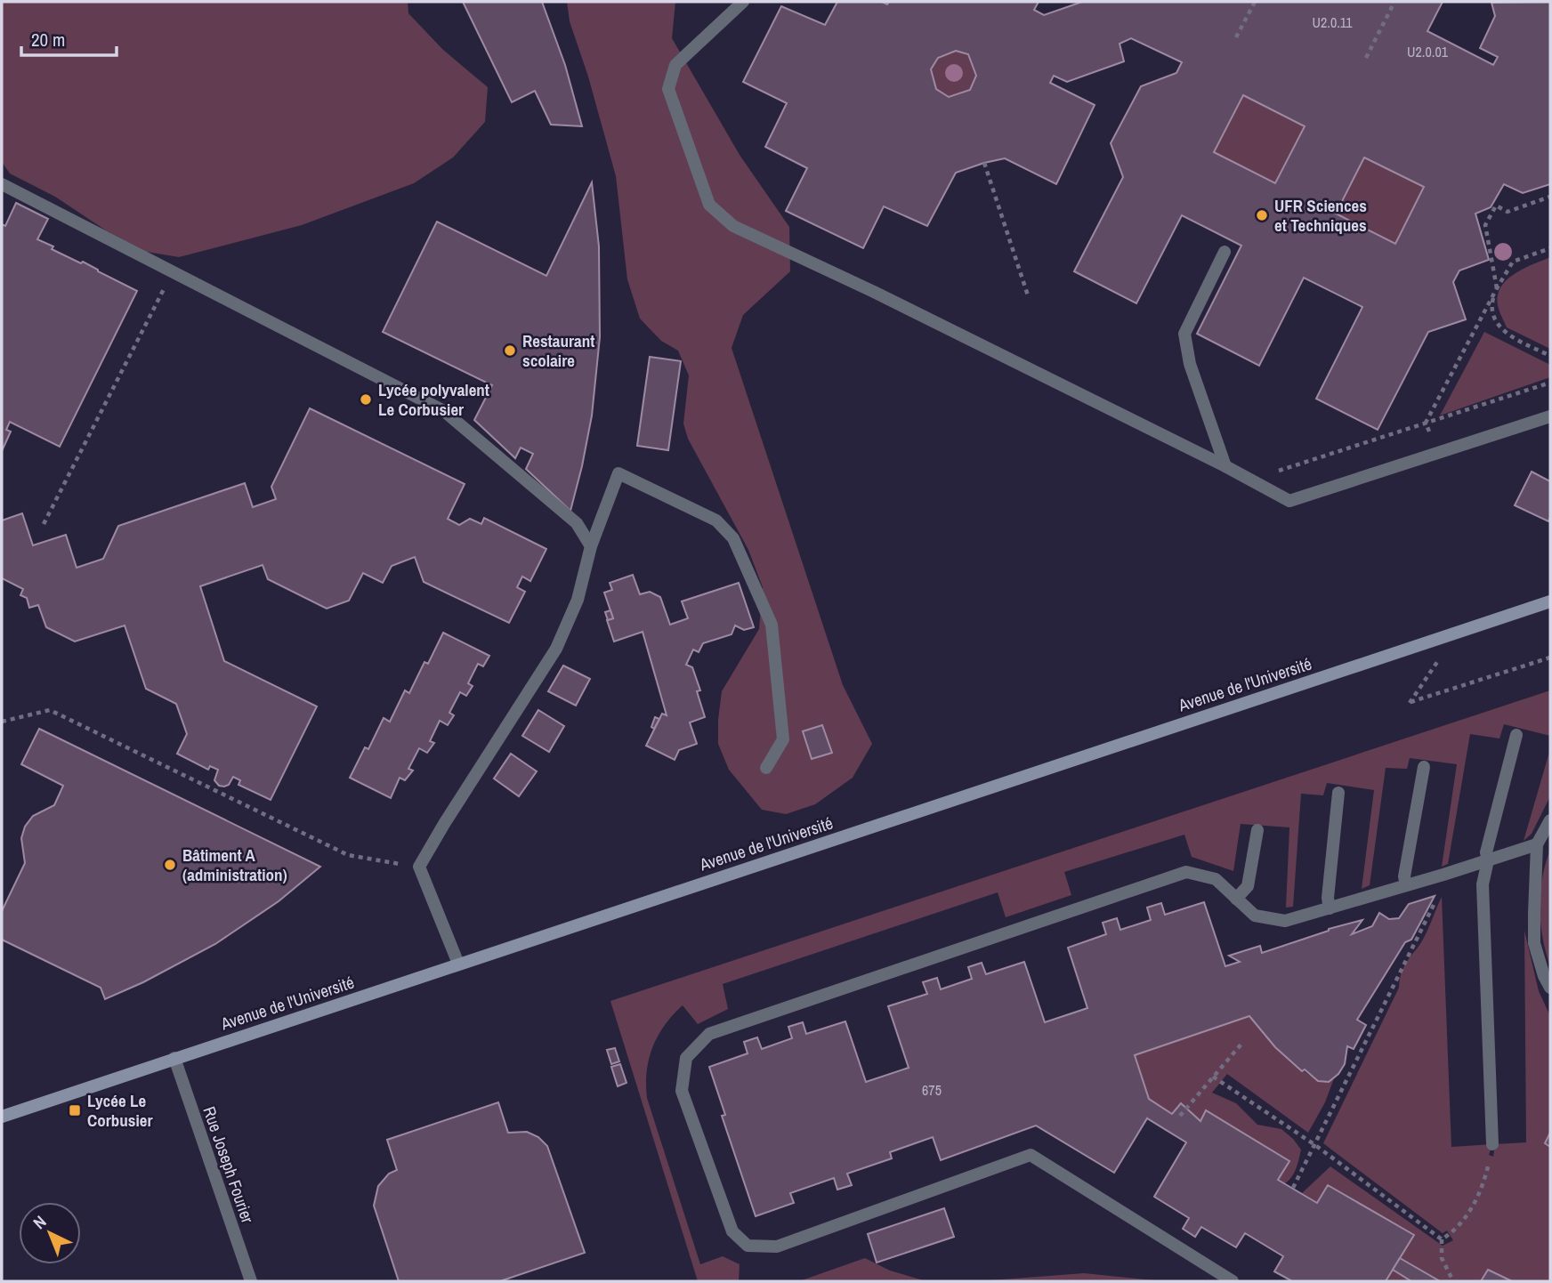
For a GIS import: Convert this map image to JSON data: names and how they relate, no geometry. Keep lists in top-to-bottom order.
{
  "streets": {
    "street": ["Avenue de l'Université", "Rue Joseph Fourier"]
  },
  "crossings": [
    ["Avenue de l'Université", "Rue Joseph Fourier"]
  ],
  "places": {
    "other": [
      "UFR Sciences et Techniques",
      "Restaurant scolaire",
      "Lycée polyvalent Le Corbusier",
      "Bâtiment A (administration)"
    ],
    "transit": ["Lycée Le Corbusier"]
  },
  "house_numbers": ["U2.0.11", "U2.0.01", "675"],
  "scale_bar": "20 m",
  "north": "top left"
}
